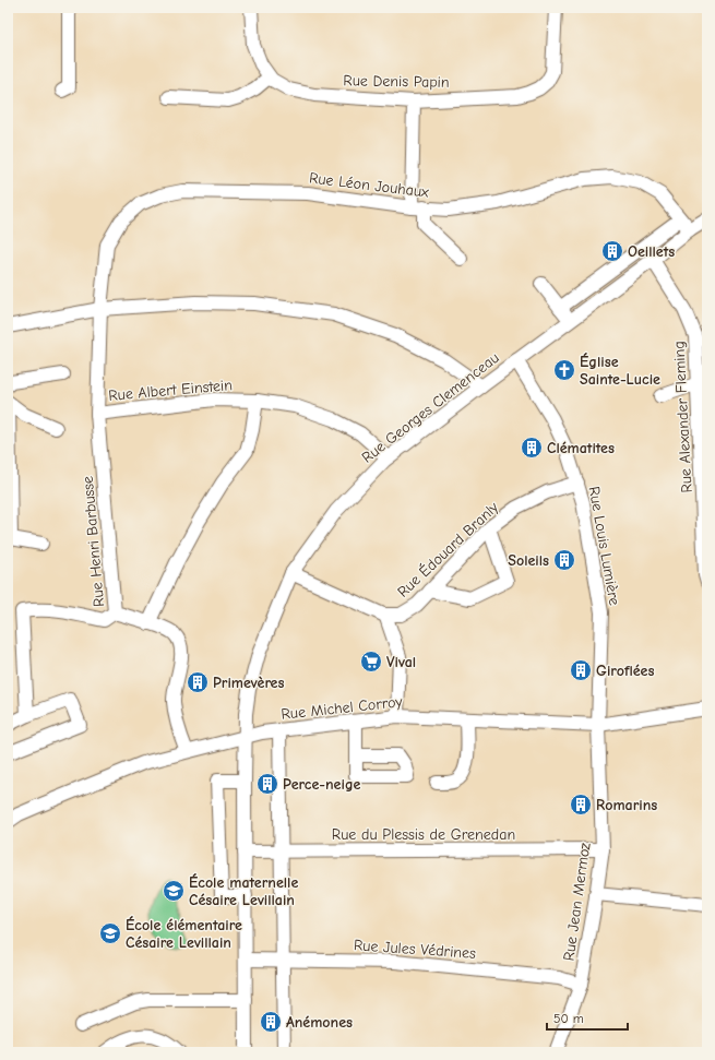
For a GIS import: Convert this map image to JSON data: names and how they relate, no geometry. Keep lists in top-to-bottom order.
{
  "streets": {
    "street": [
      "Rue Denis Papin",
      "Rue Léon Jouhaux",
      "Rue Albert Einstein",
      "Rue Georges Clemenceau",
      "Rue Alexander Fleming",
      "Rue Henri Barbusse",
      "Rue Louis Lumière",
      "Rue Édouard Branly",
      "Rue Michel Corroy",
      "Rue du Plessis de Grenedan",
      "Rue Jean Mermoz",
      "Rue Jules Védrines"
    ]
  },
  "crossings": [
    ["Rue Léon Jouhaux", "Rue Georges Clemenceau"],
    ["Rue Léon Jouhaux", "Rue Henri Barbusse"],
    ["Rue Albert Einstein", "Rue Georges Clemenceau"],
    ["Rue Albert Einstein", "Rue Henri Barbusse"],
    ["Rue Georges Clemenceau", "Rue Alexander Fleming"],
    ["Rue Georges Clemenceau", "Rue Louis Lumière"],
    ["Rue Georges Clemenceau", "Rue Michel Corroy"],
    ["Rue Georges Clemenceau", "Rue du Plessis de Grenedan"],
    ["Rue Georges Clemenceau", "Rue Jules Védrines"],
    ["Rue Henri Barbusse", "Rue Michel Corroy"],
    ["Rue Louis Lumière", "Rue Édouard Branly"],
    ["Rue Louis Lumière", "Rue Michel Corroy"],
    ["Rue Louis Lumière", "Rue Jean Mermoz"],
    ["Rue Michel Corroy", "Rue Jean Mermoz"],
    ["Rue du Plessis de Grenedan", "Rue Jean Mermoz"],
    ["Rue Jean Mermoz", "Rue Jules Védrines"]
  ],
  "places": {
    "building": [
      "Oeillets",
      "Clématites",
      "Soleils",
      "Giroflées",
      "Primevères",
      "Perce-neige",
      "Romarins",
      "Anémones"
    ],
    "church": ["Église Sainte-Lucie"],
    "supermarket": ["Vival"],
    "school or university": ["École maternelle Césaire Levillain", "École élémentaire Césaire Levillain"]
  },
  "scale_bar": "50 m"
}
